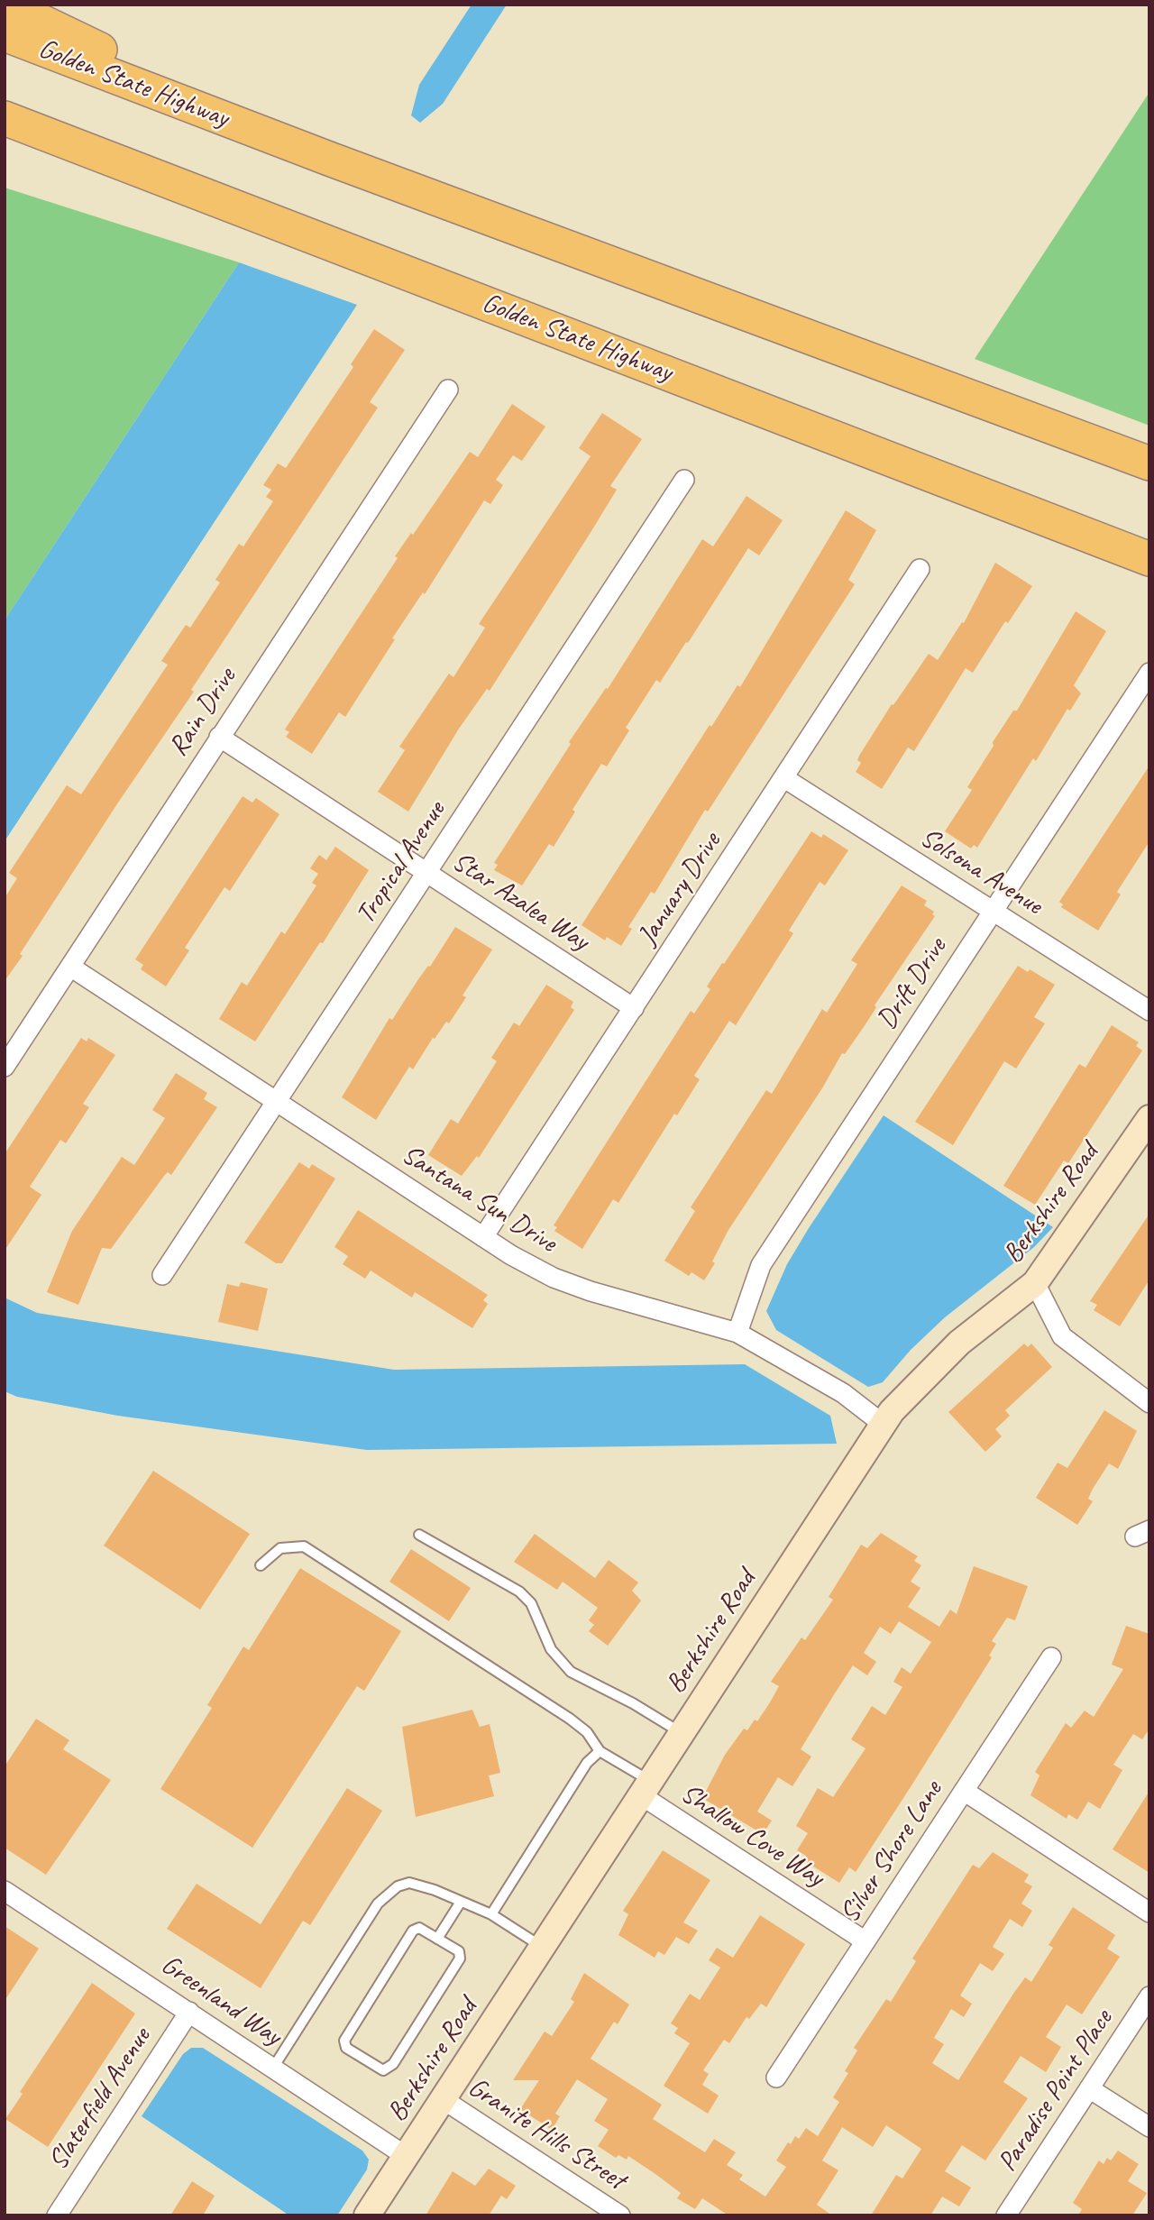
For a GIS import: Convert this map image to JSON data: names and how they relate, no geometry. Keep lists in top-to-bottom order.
{
  "streets": {
    "highway": ["Golden State Highway"],
    "street": [
      "Rain Drive",
      "Tropical Avenue",
      "Solsona Avenue",
      "January Drive",
      "Star Azalea Way",
      "Drift Drive",
      "Santana Sun Drive",
      "Berkshire Road",
      "Shallow Cove Way",
      "Silver Shore Lane",
      "Greenland Way",
      "Paradise Point Place",
      "Slaterfield Avenue",
      "Granite Hills Street"
    ]
  },
  "crossings": [
    ["Rain Drive", "Star Azalea Way"],
    ["Rain Drive", "Santana Sun Drive"],
    ["Tropical Avenue", "Star Azalea Way"],
    ["Tropical Avenue", "Santana Sun Drive"],
    ["Solsona Avenue", "January Drive"],
    ["Solsona Avenue", "Drift Drive"],
    ["January Drive", "Star Azalea Way"],
    ["January Drive", "Santana Sun Drive"],
    ["Drift Drive", "Santana Sun Drive"],
    ["Santana Sun Drive", "Berkshire Road"],
    ["Berkshire Road", "Shallow Cove Way"],
    ["Berkshire Road", "Greenland Way"],
    ["Berkshire Road", "Granite Hills Street"],
    ["Shallow Cove Way", "Silver Shore Lane"],
    ["Greenland Way", "Slaterfield Avenue"]
  ]
}
